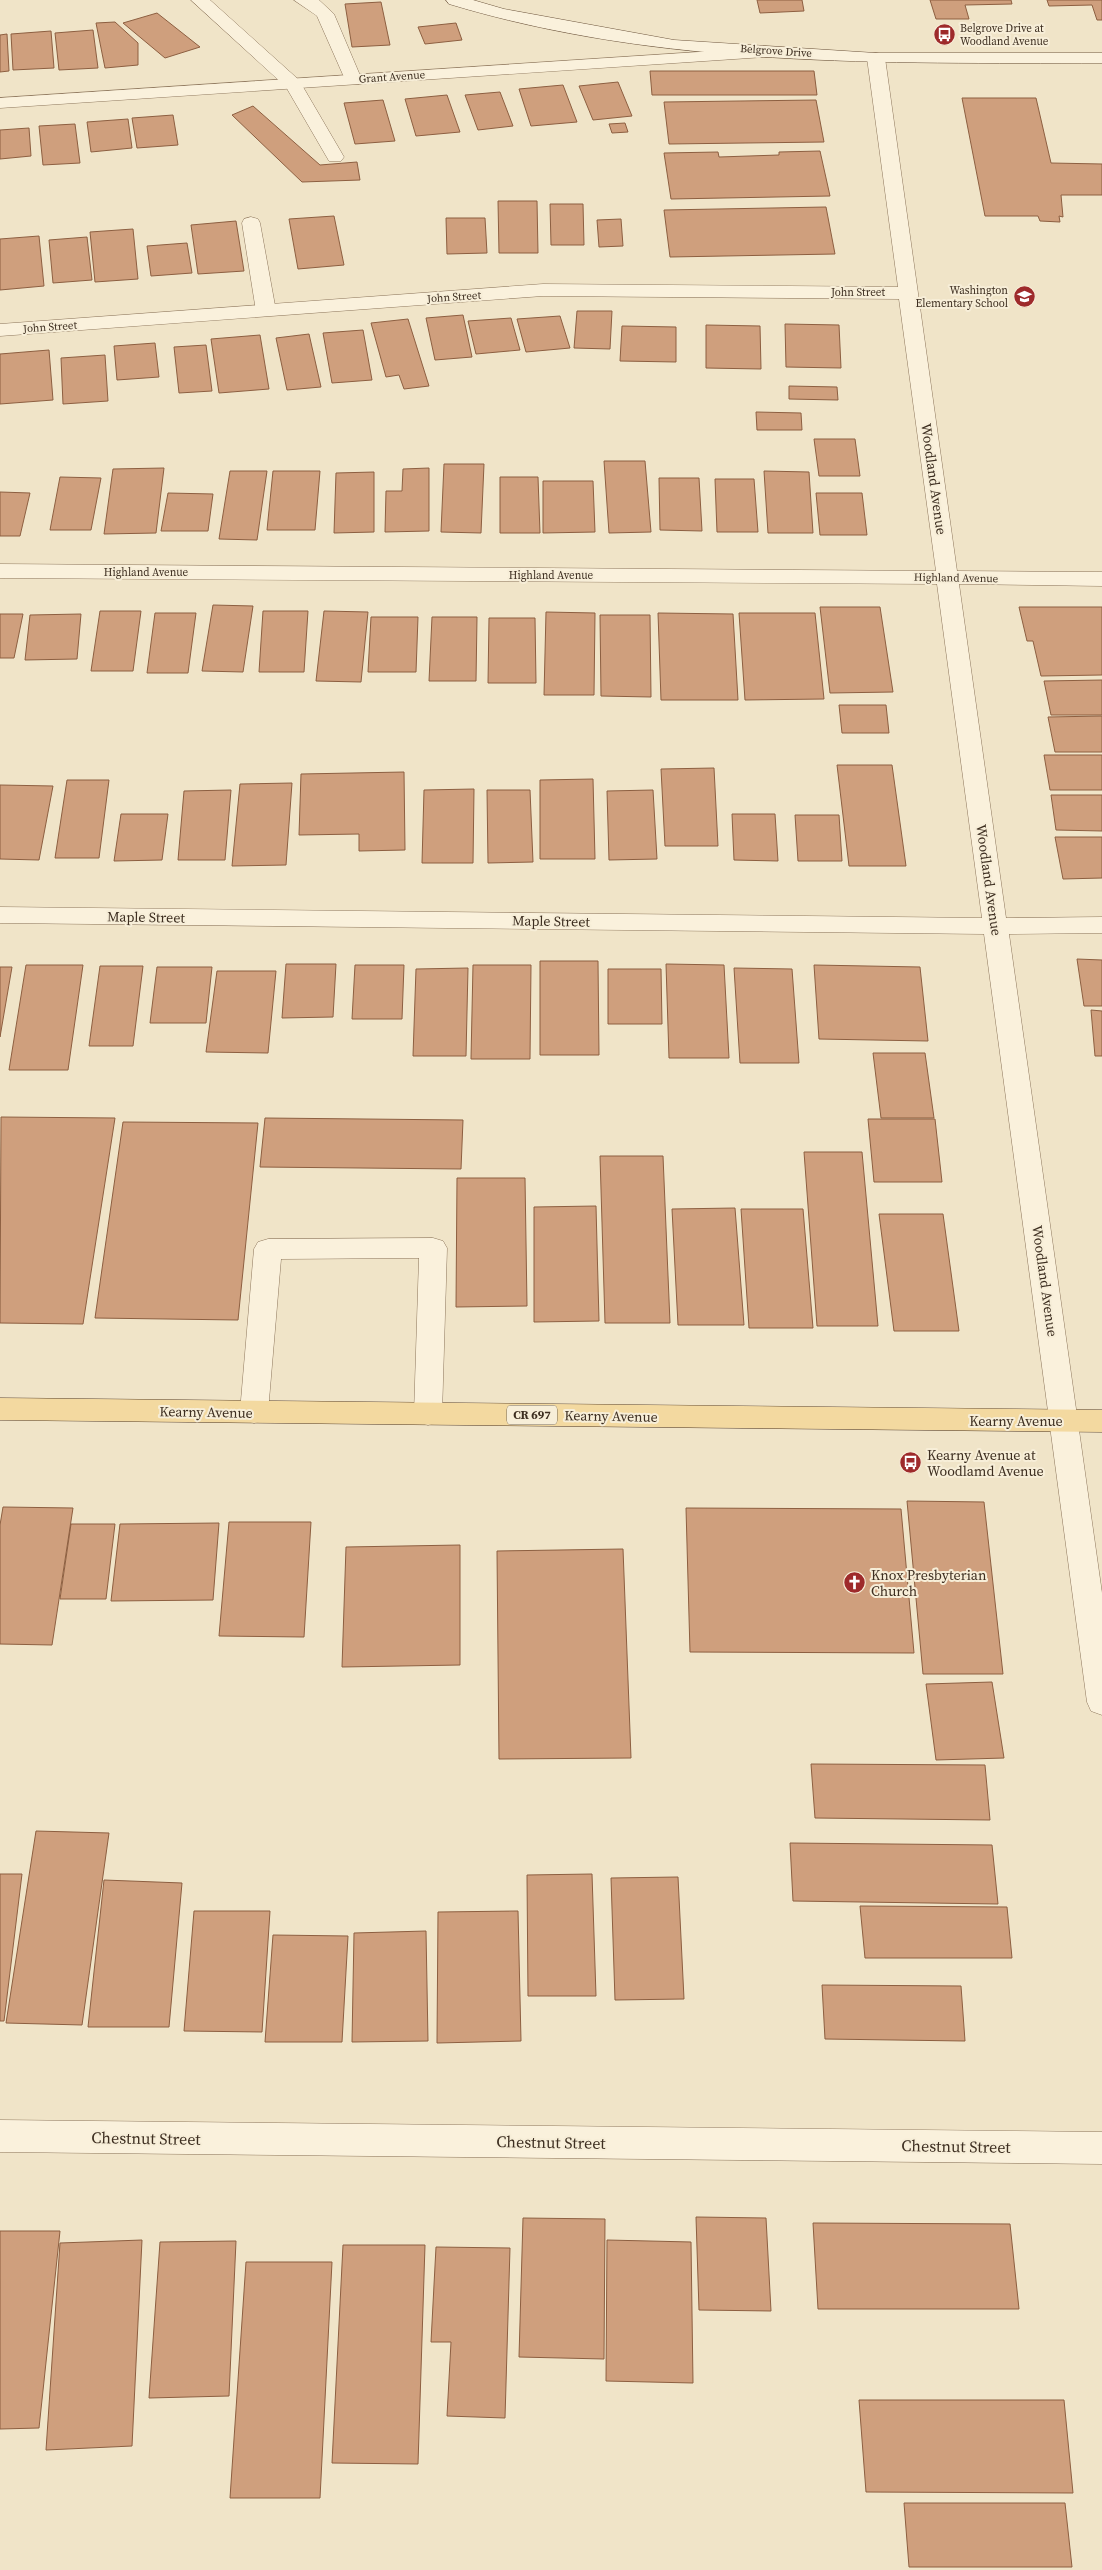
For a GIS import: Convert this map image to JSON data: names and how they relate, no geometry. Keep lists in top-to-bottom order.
{
  "streets": {
    "main road": ["Kearny Avenue", "CR 697"],
    "street": [
      "Belgrove Drive",
      "Grant Avenue",
      "John Street",
      "Woodland Avenue",
      "Highland Avenue",
      "Maple Street",
      "Chestnut Street"
    ]
  },
  "crossings": [
    ["Belgrove Drive", "Grant Avenue"],
    ["Belgrove Drive", "Woodland Avenue"],
    ["John Street", "Woodland Avenue"],
    ["Woodland Avenue", "Highland Avenue"],
    ["Woodland Avenue", "Maple Street"],
    ["Woodland Avenue", "Kearny Avenue"]
  ],
  "places": {
    "bus stop": ["Belgrove Drive at Woodland Avenue", "Kearny Avenue at Woodlamd Avenue"],
    "school or university": ["Washington Elementary School"],
    "church": ["Knox Presbyterian Church"]
  }
}
